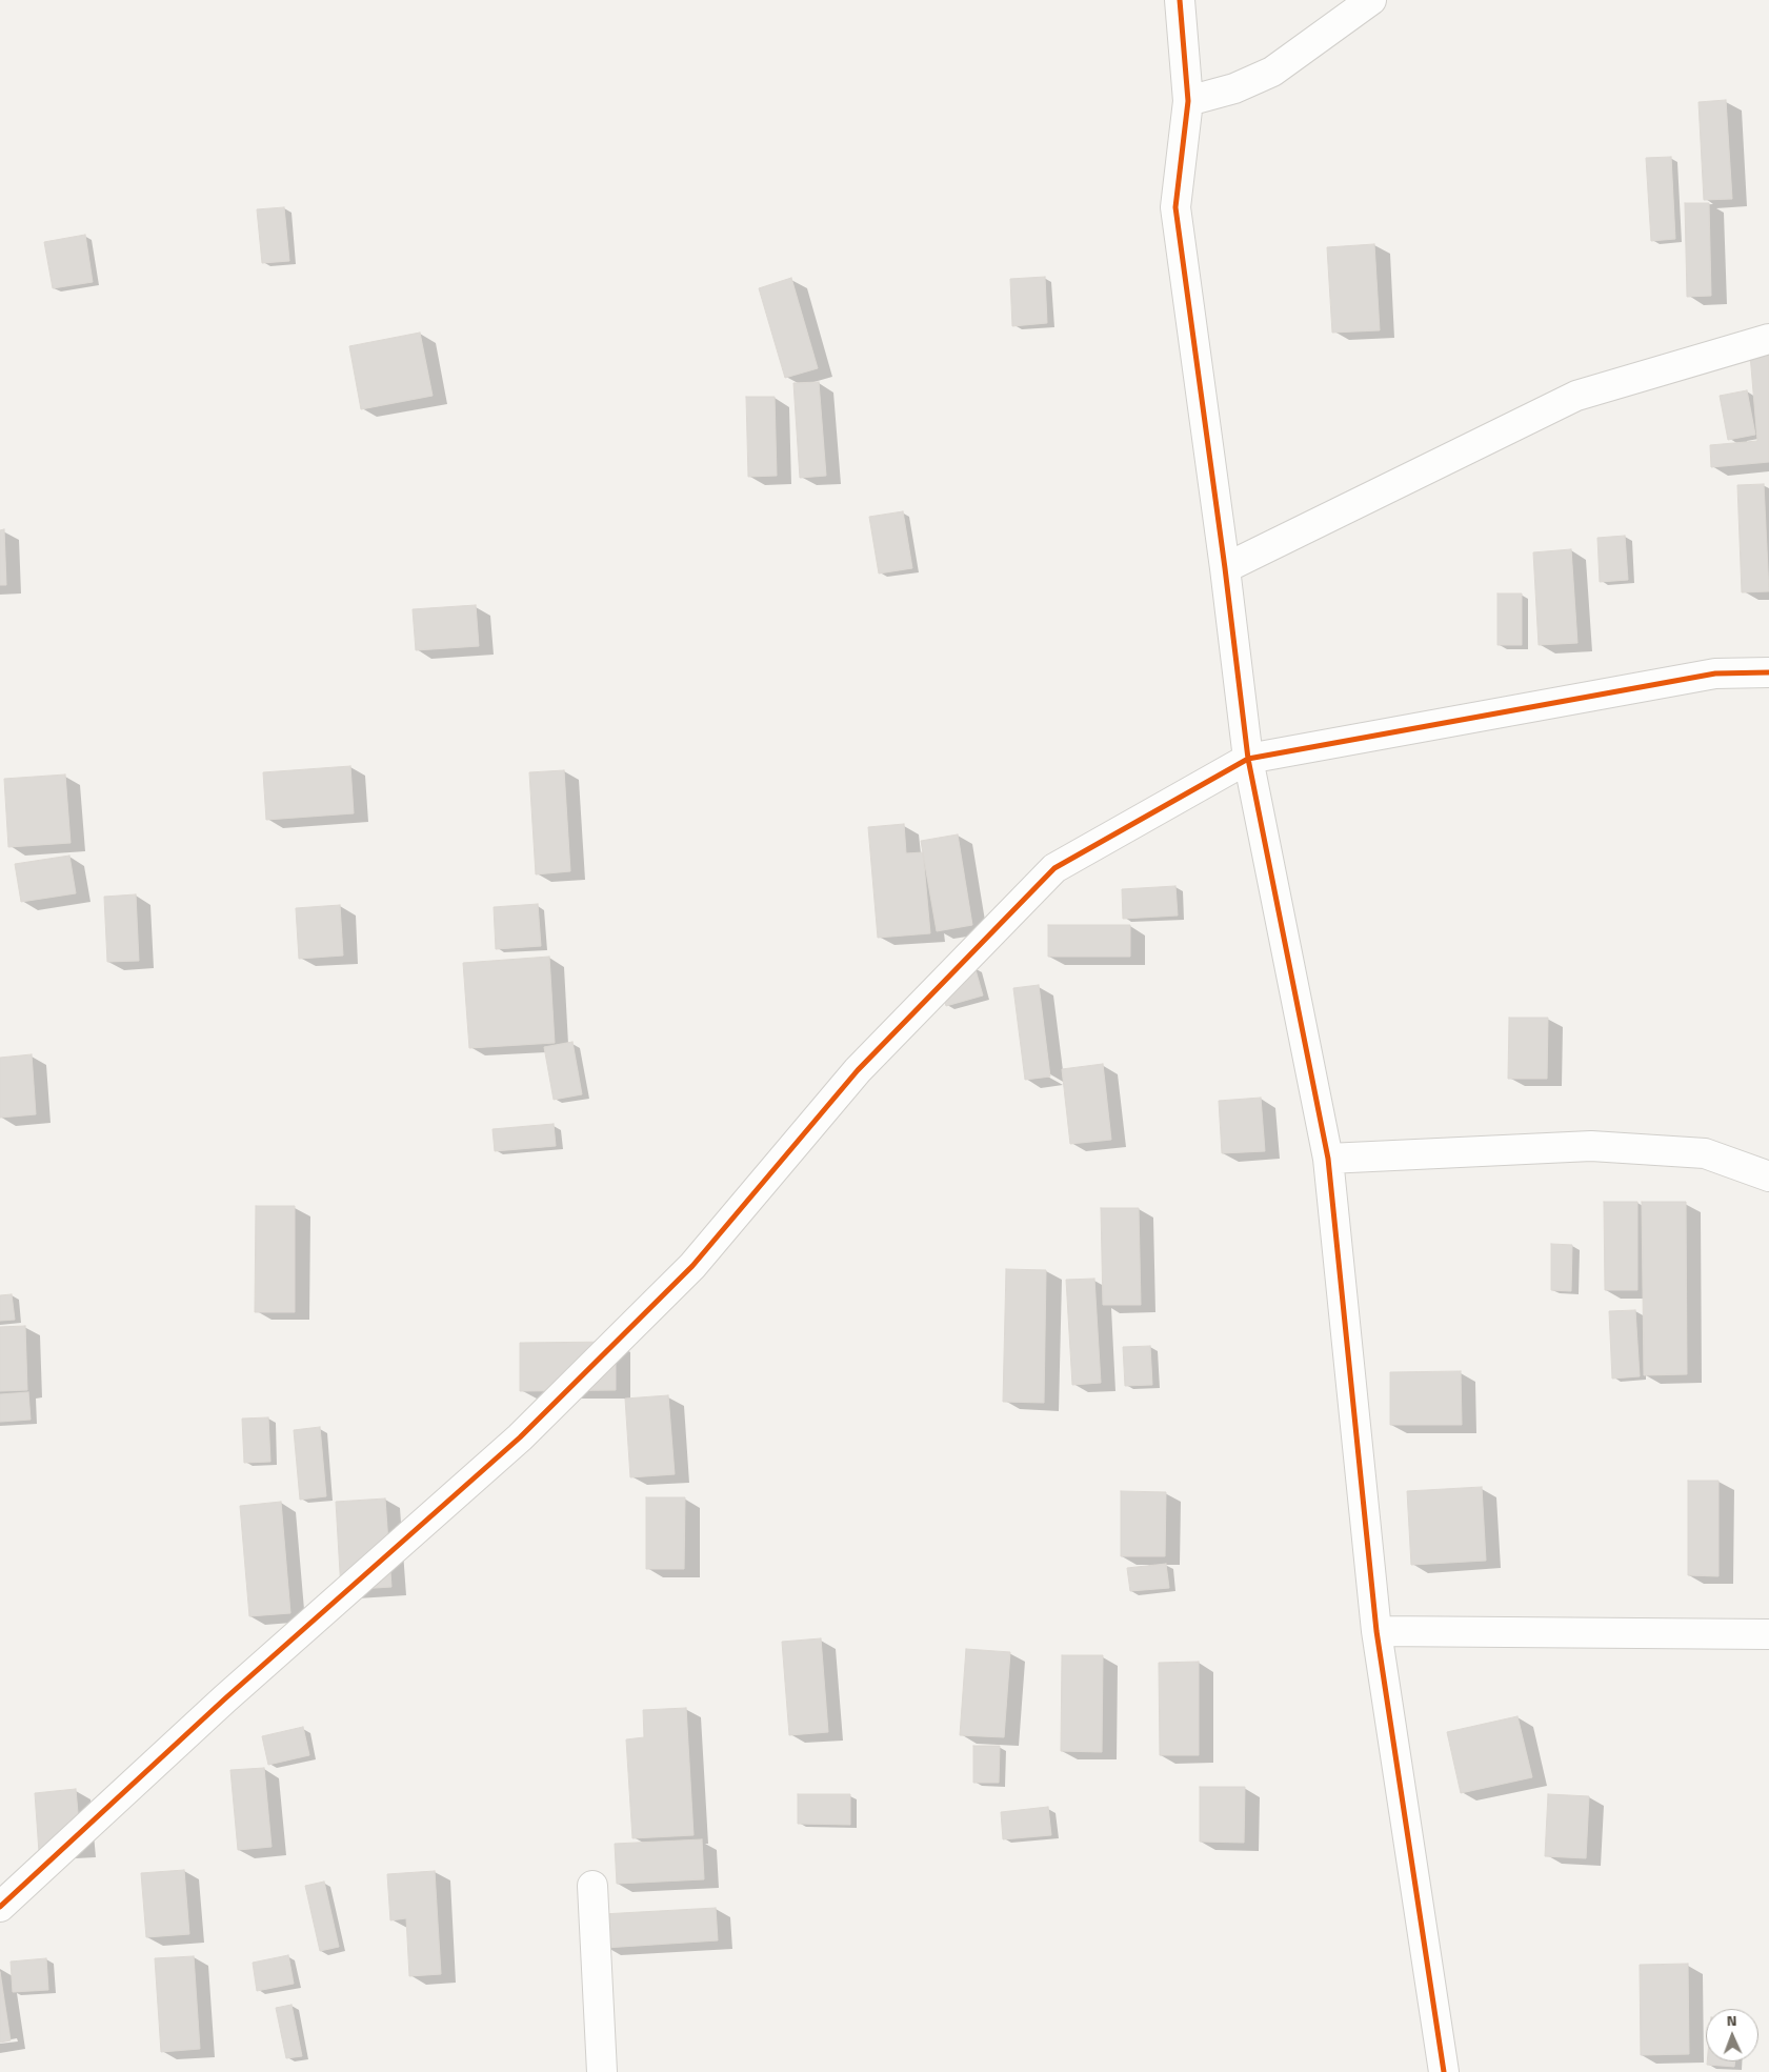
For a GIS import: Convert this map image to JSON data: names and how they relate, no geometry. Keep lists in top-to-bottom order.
{
  "north": "top"
}
